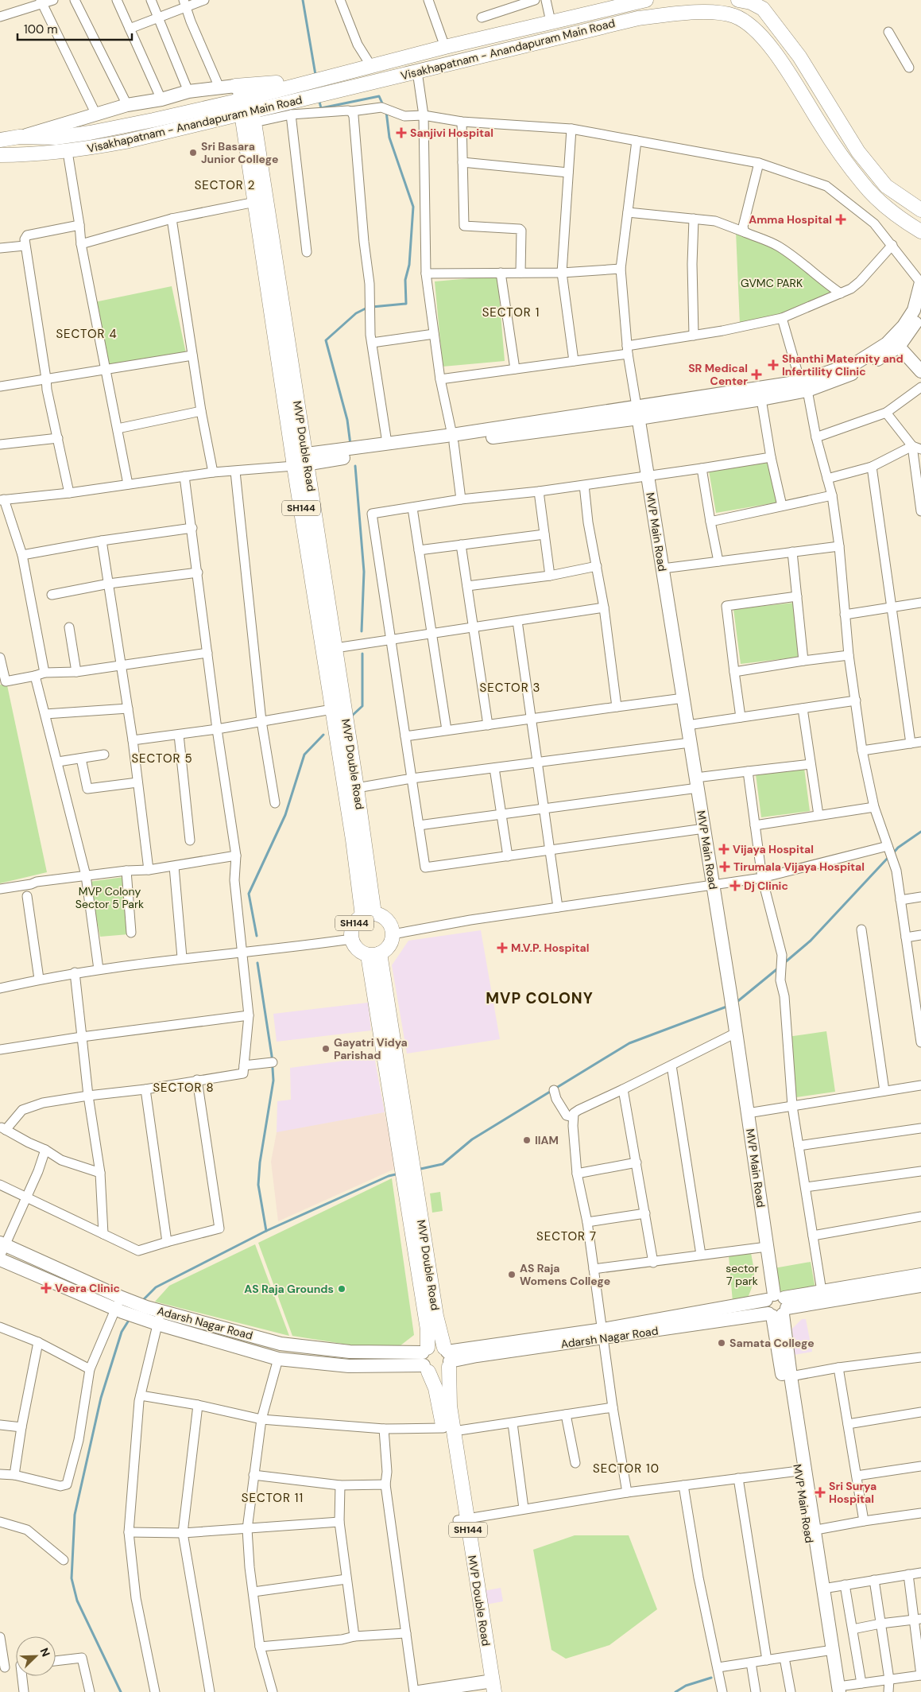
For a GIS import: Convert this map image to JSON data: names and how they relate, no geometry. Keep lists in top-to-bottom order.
{
  "streets": {
    "main road": ["Visakhapatnam - Anandapuram Main Road", "MVP Double Road", "SH144"],
    "street": ["MVP Main Road", "Adarsh Nagar Road"]
  },
  "crossings": [
    ["Visakhapatnam - Anandapuram Main Road", "MVP Double Road"],
    ["MVP Double Road", "SH144"],
    ["MVP Double Road", "Adarsh Nagar Road"],
    ["MVP Main Road", "Adarsh Nagar Road"]
  ],
  "districts": [
    "SECTOR 2",
    "SECTOR 1",
    "SECTOR 4",
    "SECTOR 3",
    "SECTOR 5",
    "MVP COLONY",
    "SECTOR 8",
    "SECTOR 7",
    "SECTOR 10",
    "SECTOR 11"
  ],
  "parks": ["GVMC PARK", "MVP Colony Sector 5 Park", "sector 7 park"],
  "places": {
    "health": [
      "Sanjivi Hospital",
      "Amma Hospital",
      "Shanthi Maternity and Infertility Clinic",
      "SR Medical Center",
      "Vijaya Hospital",
      "Tirumala Vijaya Hospital",
      "Dj Clinic",
      "M.V.P. Hospital",
      "Veera Clinic",
      "Sri Surya Hospital"
    ],
    "other": [
      "Sri Basara Junior College",
      "Gayatri Vidya Parishad",
      "IIAM",
      "AS Raja Womens College",
      "AS Raja Grounds",
      "Samata College"
    ]
  },
  "scale_bar": "100 m",
  "north": "top right"
}
